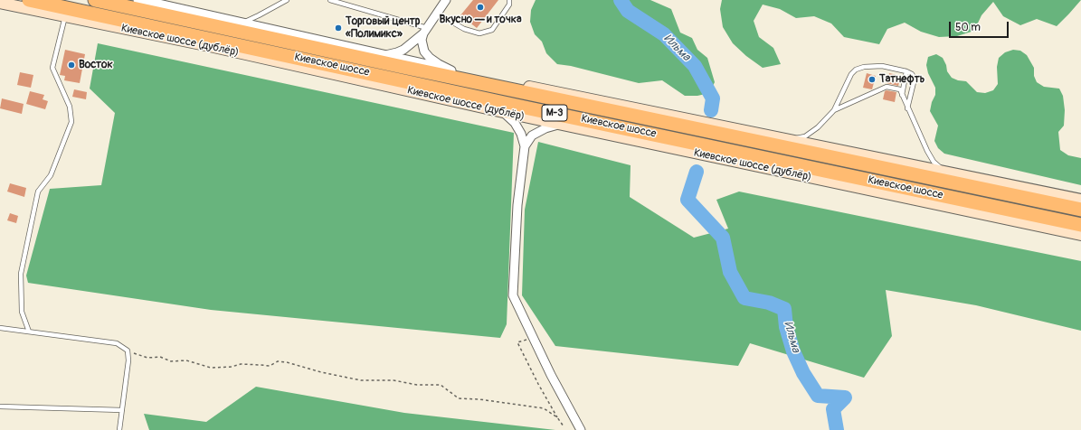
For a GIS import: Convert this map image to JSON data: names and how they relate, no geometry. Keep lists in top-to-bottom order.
{
  "streets": {
    "highway": ["Киевское шоссе", "М-3"],
    "main road": ["Киевское шоссе (дублёр)"]
  },
  "water": ["Ильма"],
  "places": [
    "Вкусно — и точка",
    "Торговый центр «Полимикс»",
    "Восток",
    "Татнефть"
  ],
  "scale_bar": "50 m"
}
